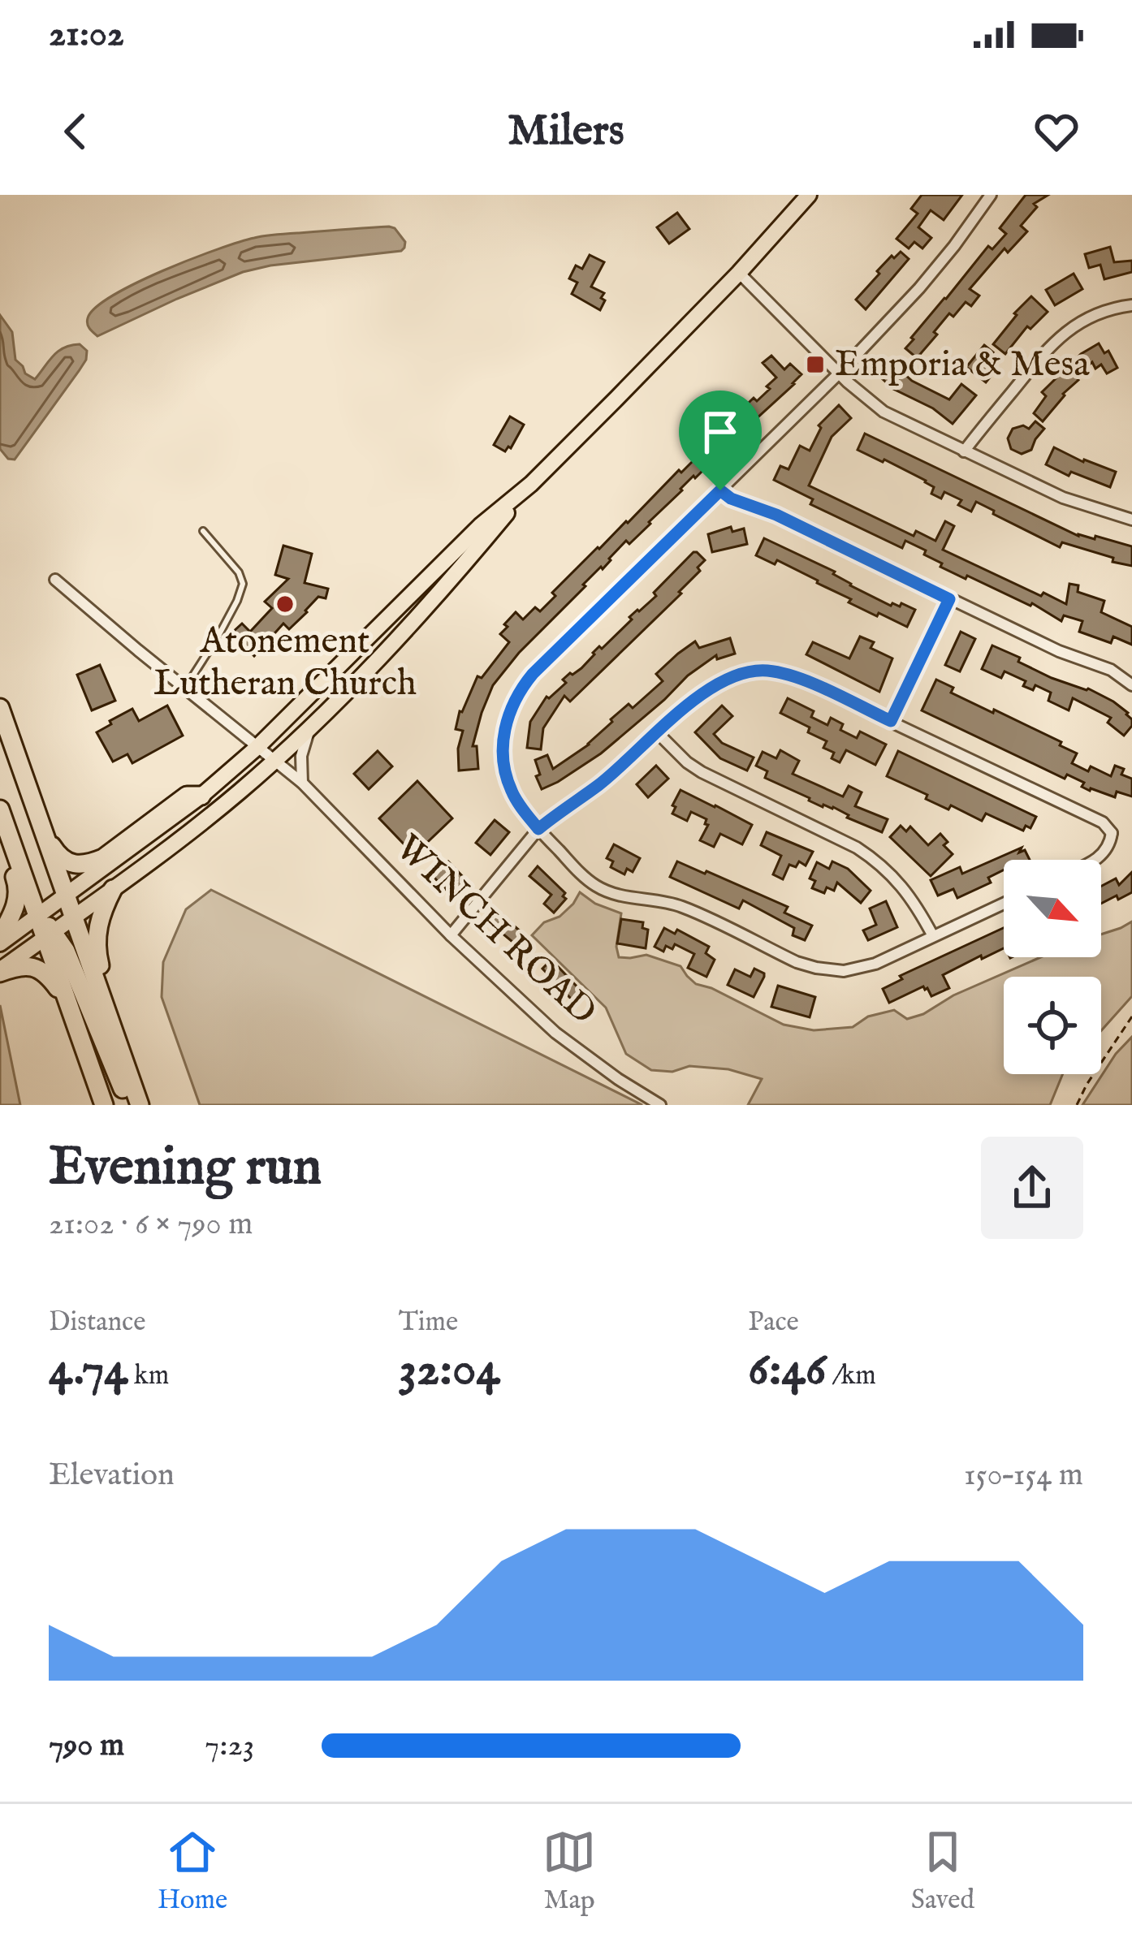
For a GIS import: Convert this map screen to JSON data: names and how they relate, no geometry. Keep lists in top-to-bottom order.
{
  "streets": {
    "street": ["WINCH ROAD"]
  },
  "places": {
    "transit": ["Emporia & Mesa"],
    "other": ["Atonement Lutheran Church"]
  },
  "north": "bottom right",
  "page": {
    "status": "21:02",
    "header": "Milers",
    "heading": ["Evening run", "21:02 · 6 × 790 m"],
    "stats": [
      ["Distance", "4.74 km"],
      ["Time", "32:04"],
      ["Pace", "6:46 /km"]
    ],
    "chart": ["Elevation", "150–154 m"],
    "list": [
      {
        "name": "790 m",
        "note": "7:23"
      }
    ],
    "tabs": ["Home", "Map", "Saved"]
  }
}
